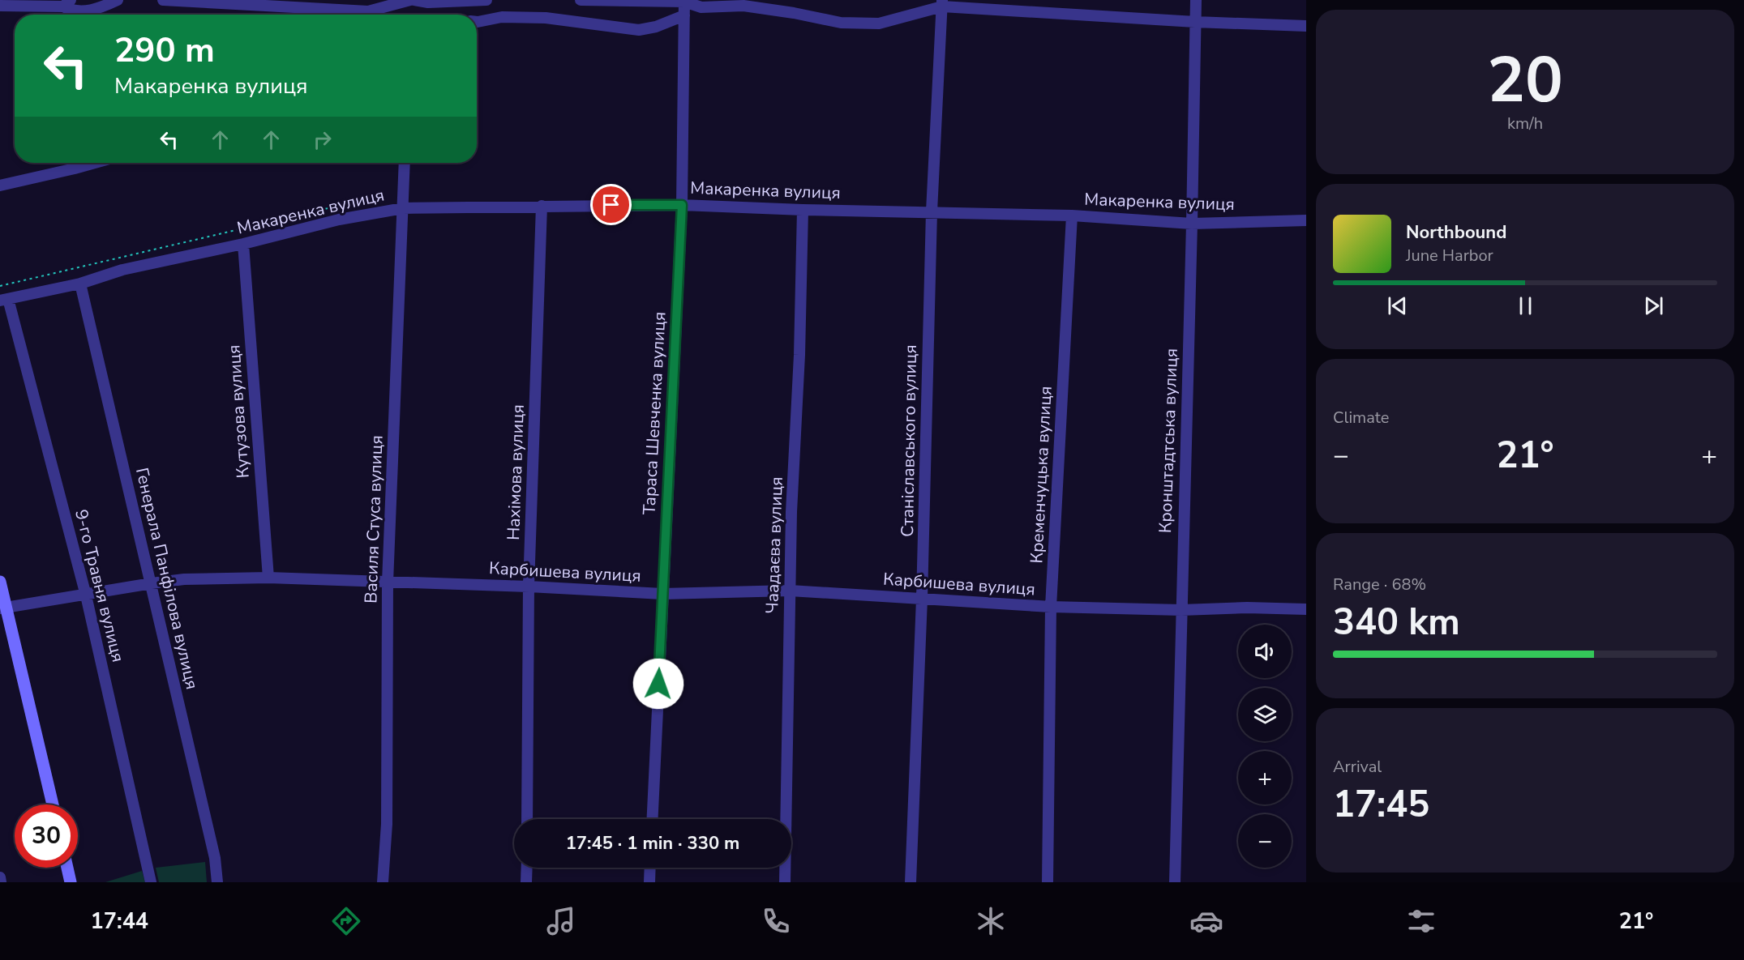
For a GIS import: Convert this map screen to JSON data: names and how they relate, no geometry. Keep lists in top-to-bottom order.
{
  "streets": {
    "street": [
      "Макаренка вулиця",
      "Кутузова вулиця",
      "Тараса Шевченка вулиця",
      "Станіславського вулиця",
      "Кронштадтська вулиця",
      "Нахімова вулиця",
      "Кременчуцька вулиця",
      "Василя Стуса вулиця",
      "Чаадаєва вулиця",
      "Карбишева вулиця",
      "Генерала Панфілова вулиця",
      "9-го Травня вулиця"
    ]
  },
  "crossings": [
    ["Макаренка вулиця", "Кутузова вулиця"],
    ["Макаренка вулиця", "Тараса Шевченка вулиця"],
    ["Макаренка вулиця", "Станіславського вулиця"],
    ["Макаренка вулиця", "Кронштадтська вулиця"],
    ["Макаренка вулиця", "Нахімова вулиця"],
    ["Макаренка вулиця", "Кременчуцька вулиця"],
    ["Макаренка вулиця", "Василя Стуса вулиця"],
    ["Макаренка вулиця", "Чаадаєва вулиця"],
    ["Макаренка вулиця", "Генерала Панфілова вулиця"],
    ["Макаренка вулиця", "9-го Травня вулиця"],
    ["Кутузова вулиця", "Карбишева вулиця"],
    ["Тараса Шевченка вулиця", "Карбишева вулиця"],
    ["Станіславського вулиця", "Карбишева вулиця"],
    ["Кронштадтська вулиця", "Карбишева вулиця"],
    ["Нахімова вулиця", "Карбишева вулиця"],
    ["Кременчуцька вулиця", "Карбишева вулиця"],
    ["Василя Стуса вулиця", "Карбишева вулиця"],
    ["Чаадаєва вулиця", "Карбишева вулиця"],
    ["Карбишева вулиця", "Генерала Панфілова вулиця"],
    ["Карбишева вулиця", "9-го Травня вулиця"]
  ],
  "page": {
    "tile": [
      ["20", "km/h"],
      "Climate",
      ["Range · 68%", "340 km"],
      ["Arrival", "17:45"]
    ],
    "turn": ["290 m", "Макаренка вулиця"],
    "song": ["Northbound", "June Harbor"],
    "heat": ["−", "21°", "+"],
    "map_buttons": ["+", "−"],
    "limit": "30",
    "trip": "17:45 · 1 min · 330 m",
    "tabs": ["17:44", "21°"]
  }
}
